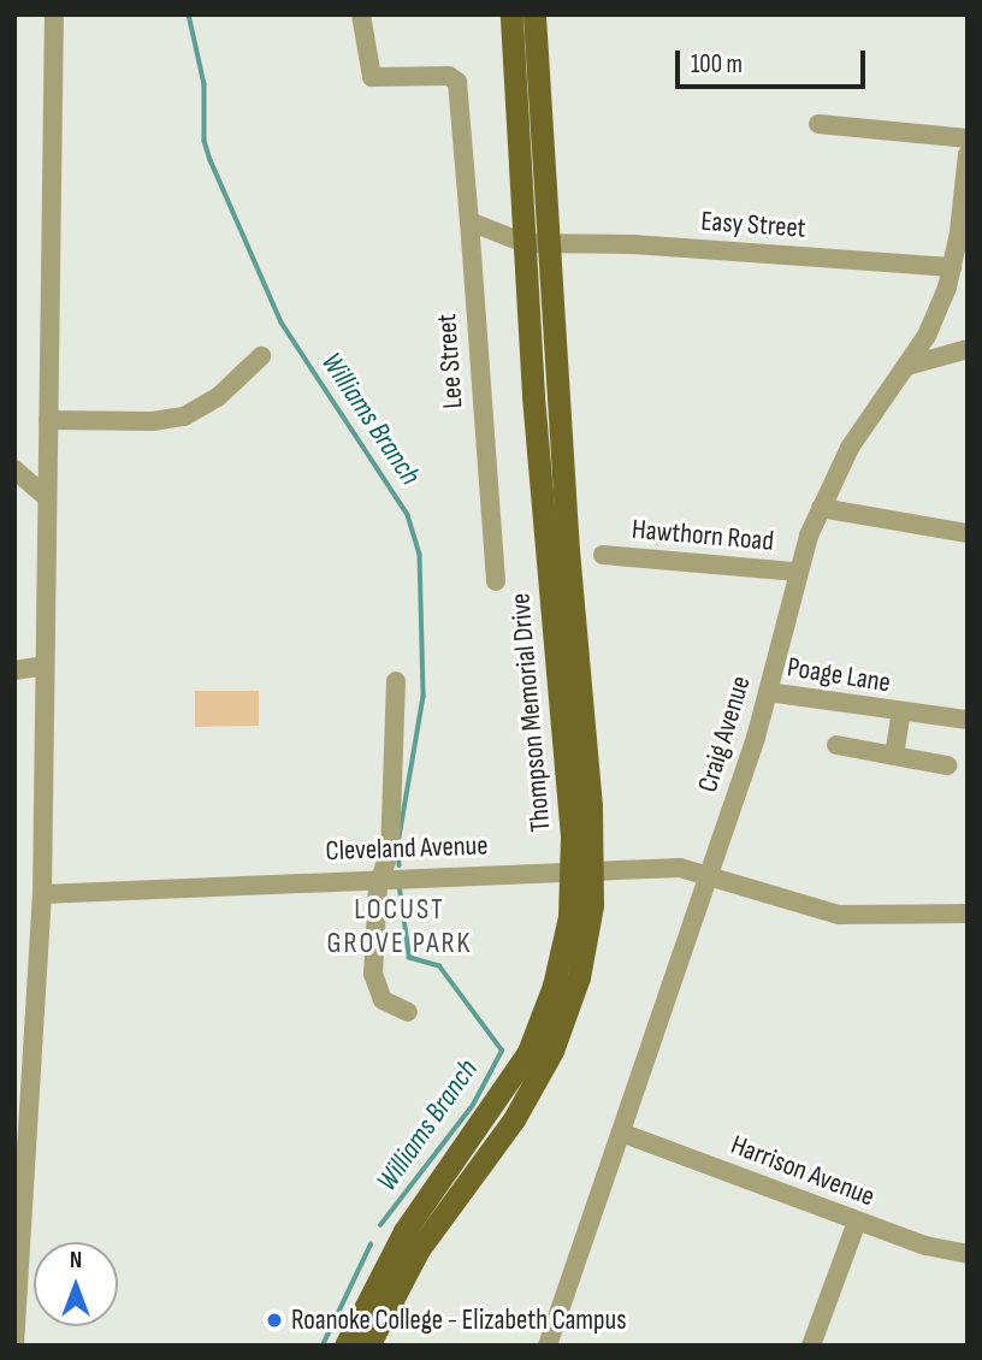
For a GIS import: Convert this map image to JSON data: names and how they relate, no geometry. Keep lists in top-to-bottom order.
{
  "streets": {
    "main road": ["Thompson Memorial Drive"],
    "street": [
      "Easy Street",
      "Lee Street",
      "Hawthorn Road",
      "Poage Lane",
      "Craig Avenue",
      "Cleveland Avenue",
      "Harrison Avenue"
    ]
  },
  "crossings": [
    ["Easy Street", "Thompson Memorial Drive"],
    ["Easy Street", "Craig Avenue"],
    ["Hawthorn Road", "Craig Avenue"],
    ["Poage Lane", "Craig Avenue"],
    ["Thompson Memorial Drive", "Cleveland Avenue"],
    ["Craig Avenue", "Cleveland Avenue"],
    ["Craig Avenue", "Harrison Avenue"]
  ],
  "districts": ["LOCUST GROVE PARK"],
  "water": ["Williams Branch"],
  "places": ["Roanoke College - Elizabeth Campus"],
  "scale_bar": "100 m",
  "north": "top"
}
